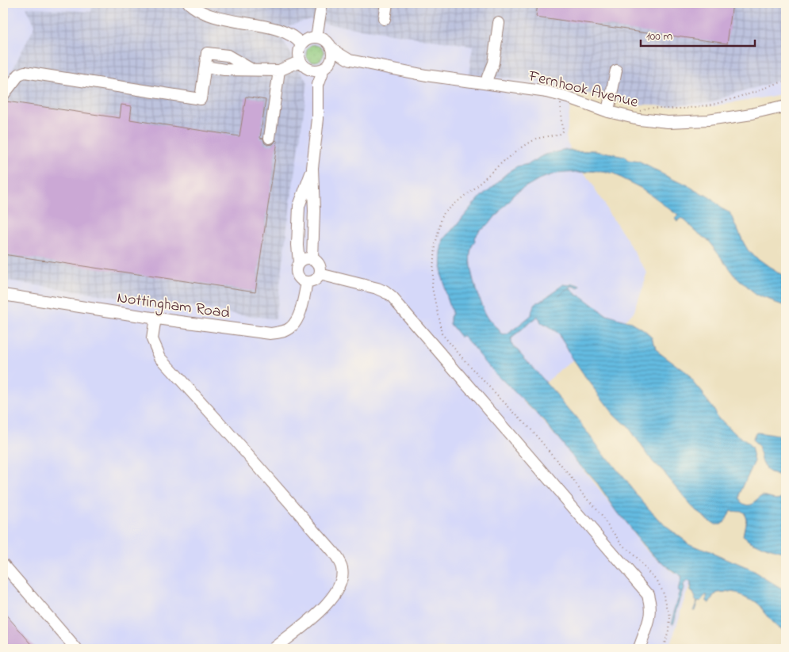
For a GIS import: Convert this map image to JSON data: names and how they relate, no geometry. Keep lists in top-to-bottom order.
{
  "streets": {
    "street": ["Fernhook Avenue", "Nottingham Road"]
  },
  "scale_bar": "100 m"
}
